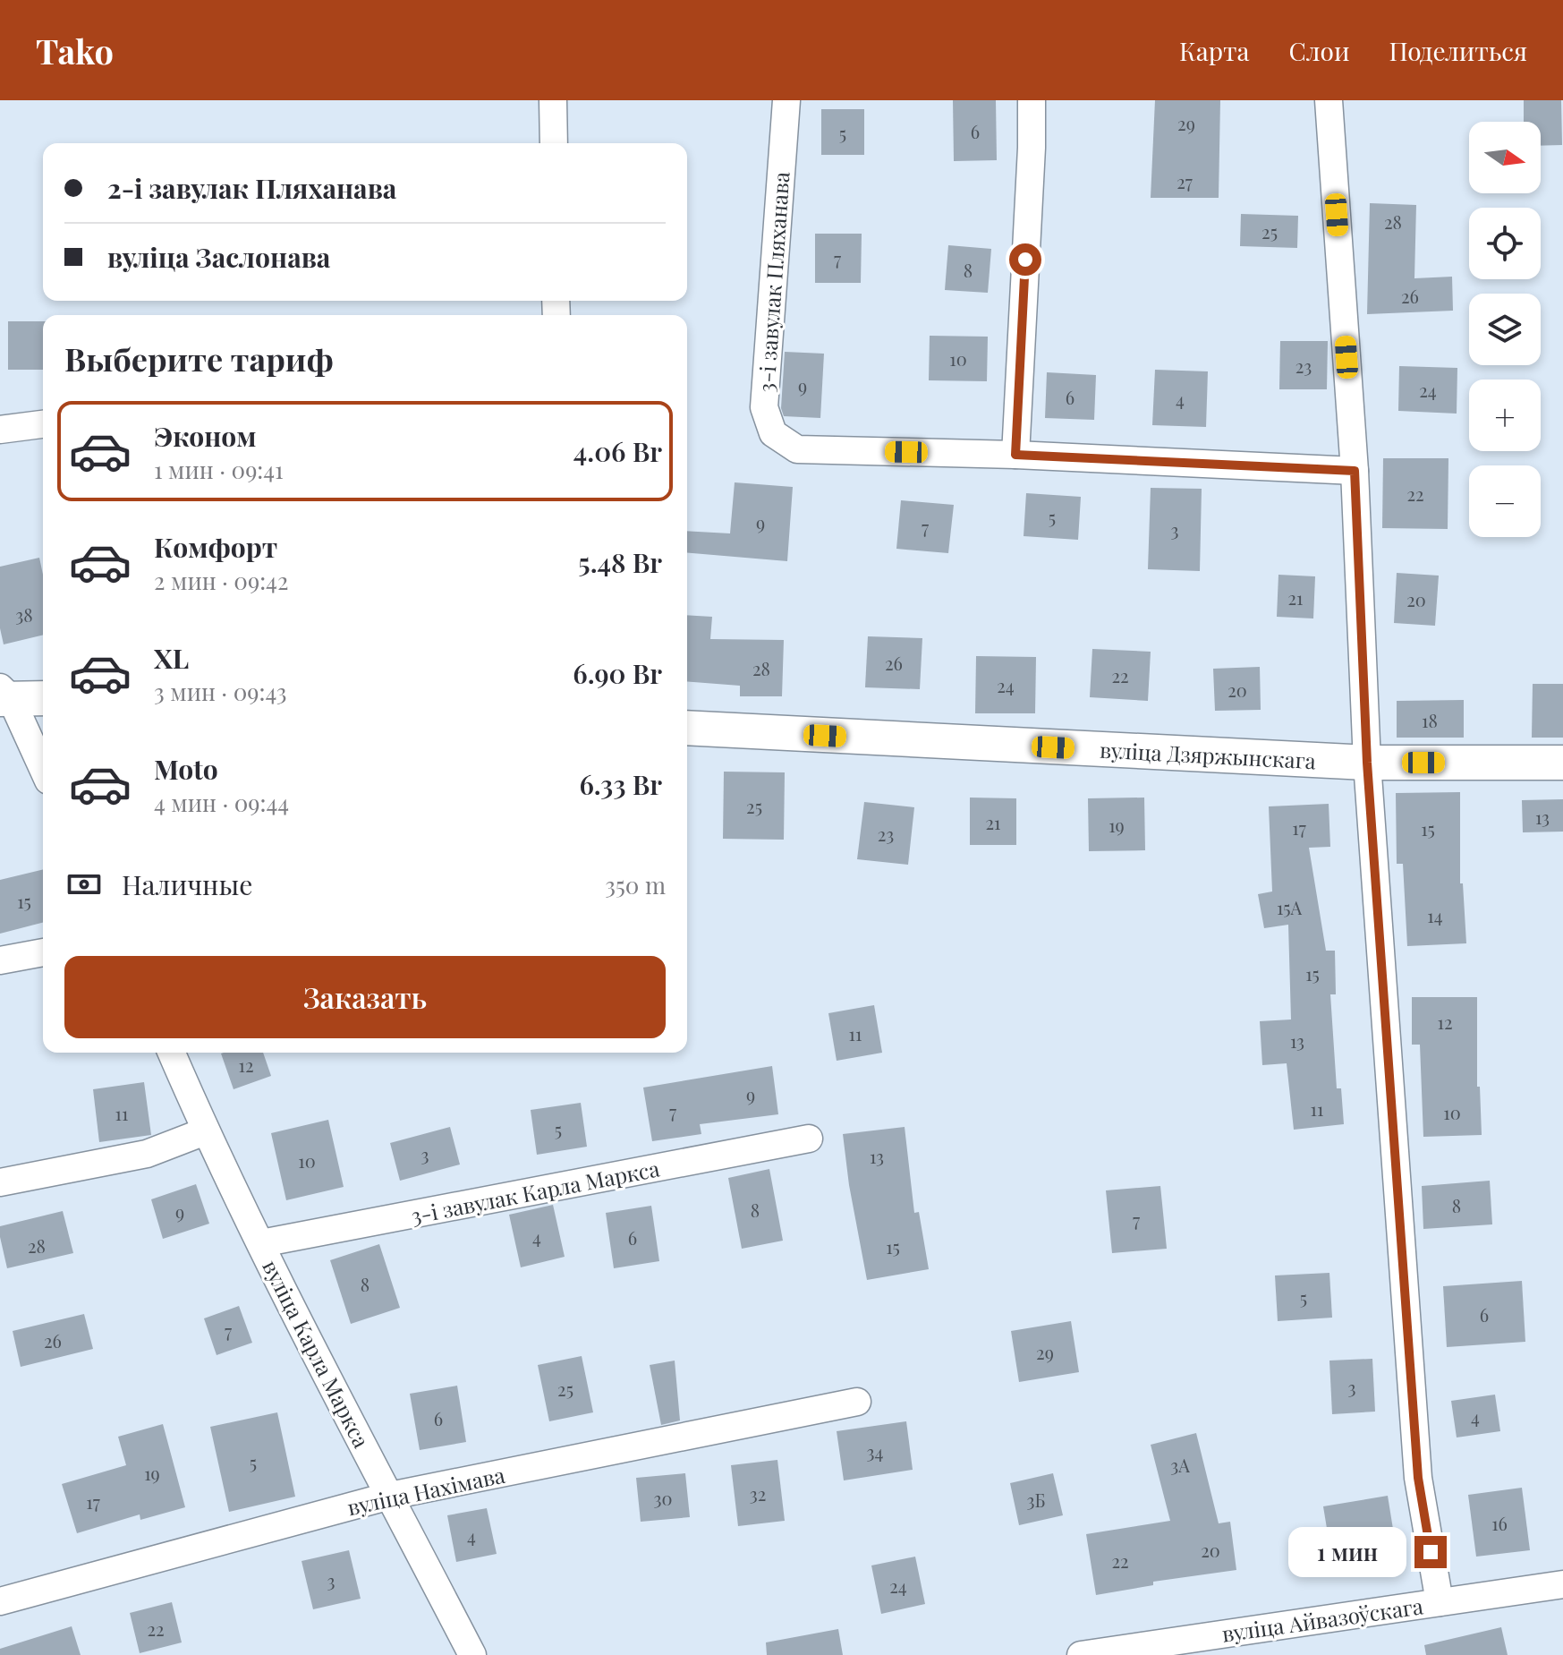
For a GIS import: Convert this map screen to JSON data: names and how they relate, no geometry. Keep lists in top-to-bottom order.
{
  "streets": {
    "street": [
      "3-і завулак Пляханава",
      "вуліца Дзяржынскага",
      "3-і завулак Карла Маркса",
      "вуліца Карла Маркса",
      "вуліца Нахімава",
      "вуліца Айвазоўскага"
    ]
  },
  "crossings": [
    ["3-і завулак Карла Маркса", "вуліца Карла Маркса"],
    ["вуліца Карла Маркса", "вуліца Нахімава"]
  ],
  "house_numbers": [
    "29",
    "6",
    "5",
    "27",
    "28",
    "25",
    "7",
    "8",
    "26",
    "10",
    "23",
    "9",
    "24",
    "6",
    "4",
    "22",
    "5",
    "9",
    "7",
    "3",
    "21",
    "20",
    "38",
    "26",
    "28",
    "22",
    "24",
    "20",
    "18",
    "25",
    "13",
    "21",
    "19",
    "17",
    "15",
    "23",
    "15",
    "15А",
    "14",
    "15",
    "12",
    "11",
    "13",
    "12",
    "9",
    "11",
    "7",
    "10",
    "11",
    "5",
    "3",
    "13",
    "10",
    "8",
    "8",
    "9",
    "7",
    "4",
    "6",
    "28",
    "15",
    "8",
    "5",
    "6",
    "7",
    "26",
    "29",
    "3",
    "25",
    "4",
    "6",
    "34",
    "5",
    "3А",
    "19",
    "32",
    "30",
    "3Б",
    "17",
    "16",
    "4",
    "20",
    "22",
    "3",
    "24",
    "22"
  ],
  "north": "right",
  "page": {
    "header": "Tako",
    "nav": ["Карта", "Слои", "Поделиться"],
    "map_buttons": ["+", "−"],
    "banner": ["2-і завулак Пляханава", "вуліца Заслонава"],
    "heading": "Выберите тариф",
    "list": [
      {
        "name": "Эконом",
        "note": "1 мин · 09:41",
        "value": "4.06 Br"
      },
      {
        "name": "Комфорт",
        "note": "2 мин · 09:42",
        "value": "5.48 Br"
      },
      {
        "name": "XL",
        "note": "3 мин · 09:43",
        "value": "6.90 Br"
      },
      {
        "name": "Moto",
        "note": "4 мин · 09:44",
        "value": "6.33 Br"
      }
    ],
    "pay": ["Наличные", "350 m"],
    "buttons": "Заказать",
    "bubble": "1 мин"
  }
}
